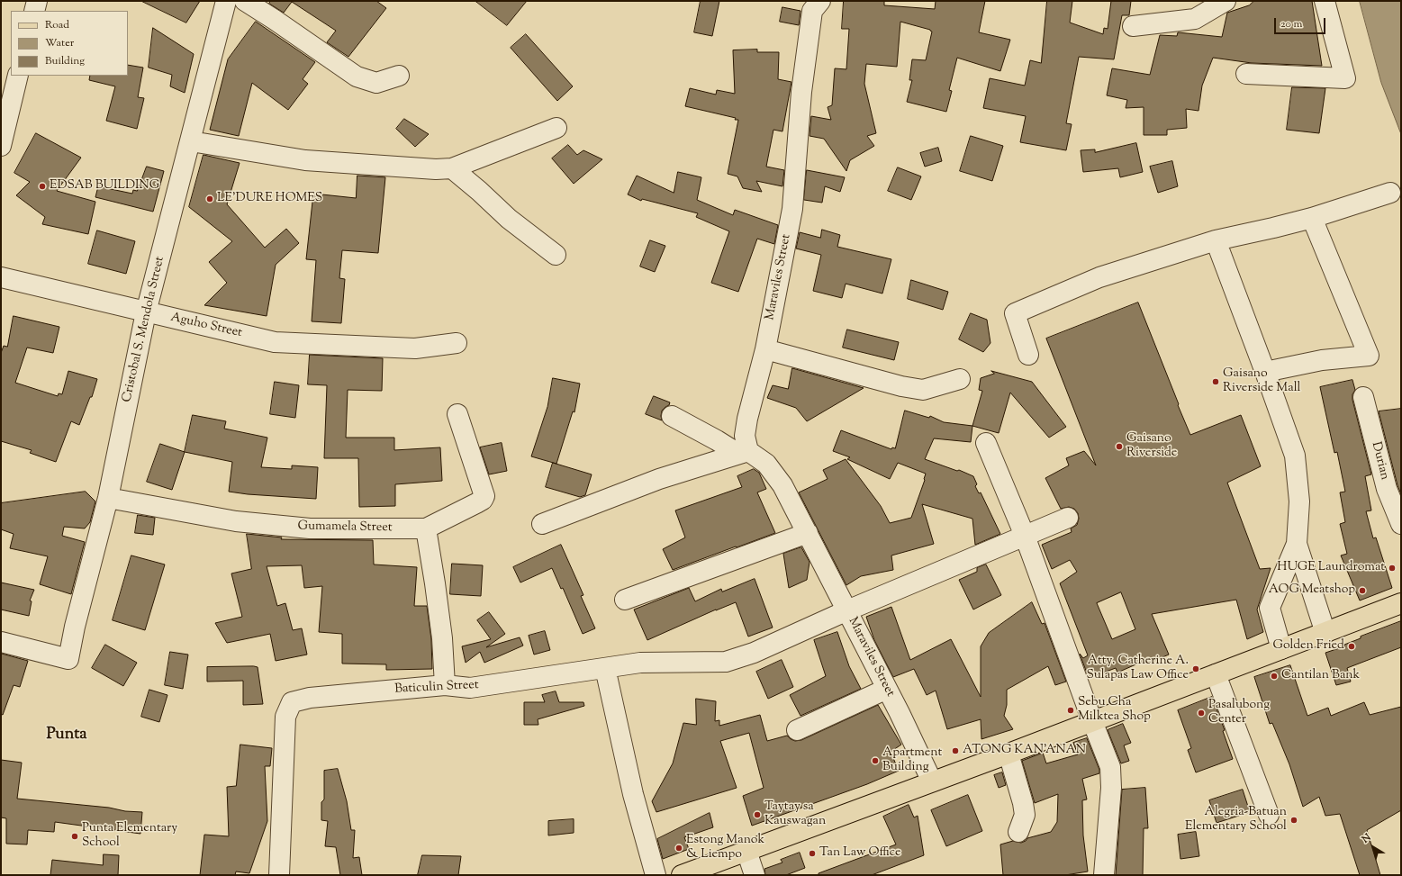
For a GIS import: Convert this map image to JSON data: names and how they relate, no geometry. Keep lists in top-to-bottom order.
{
  "streets": {
    "street": [
      "Maraviles Street",
      "Aguho Street",
      "Cristobal S. Mendola Street",
      "Durian",
      "Gumamela Street",
      "Baticulin Street"
    ]
  },
  "crossings": [
    ["Maraviles Street", "Baticulin Street"],
    ["Aguho Street", "Cristobal S. Mendola Street"],
    ["Cristobal S. Mendola Street", "Gumamela Street"]
  ],
  "districts": ["Punta"],
  "places": [
    "EDSAB BUILDING",
    "LE'DURE HOMES",
    "Gaisano Riverside Mall",
    "Gaisano Riverside",
    "HUGE Laundromat",
    "AOG Meatshop",
    "Golden Fried",
    "Atty. Catherine A. Sulapas Law Office",
    "Cantilan Bank",
    "Sebu Cha Milktea Shop",
    "Pasalubong Center",
    "ATONG KAN'ANAN",
    "Apartment Building",
    "Taytay sa Kauswagan",
    "Alegria-Batuan Elementary School",
    "Punta Elementary School",
    "Estong Manok & Liempo",
    "Tan Law Office"
  ],
  "legend": ["Road", "Water", "Building"],
  "scale_bar": "20 m",
  "north": "top left"
}
